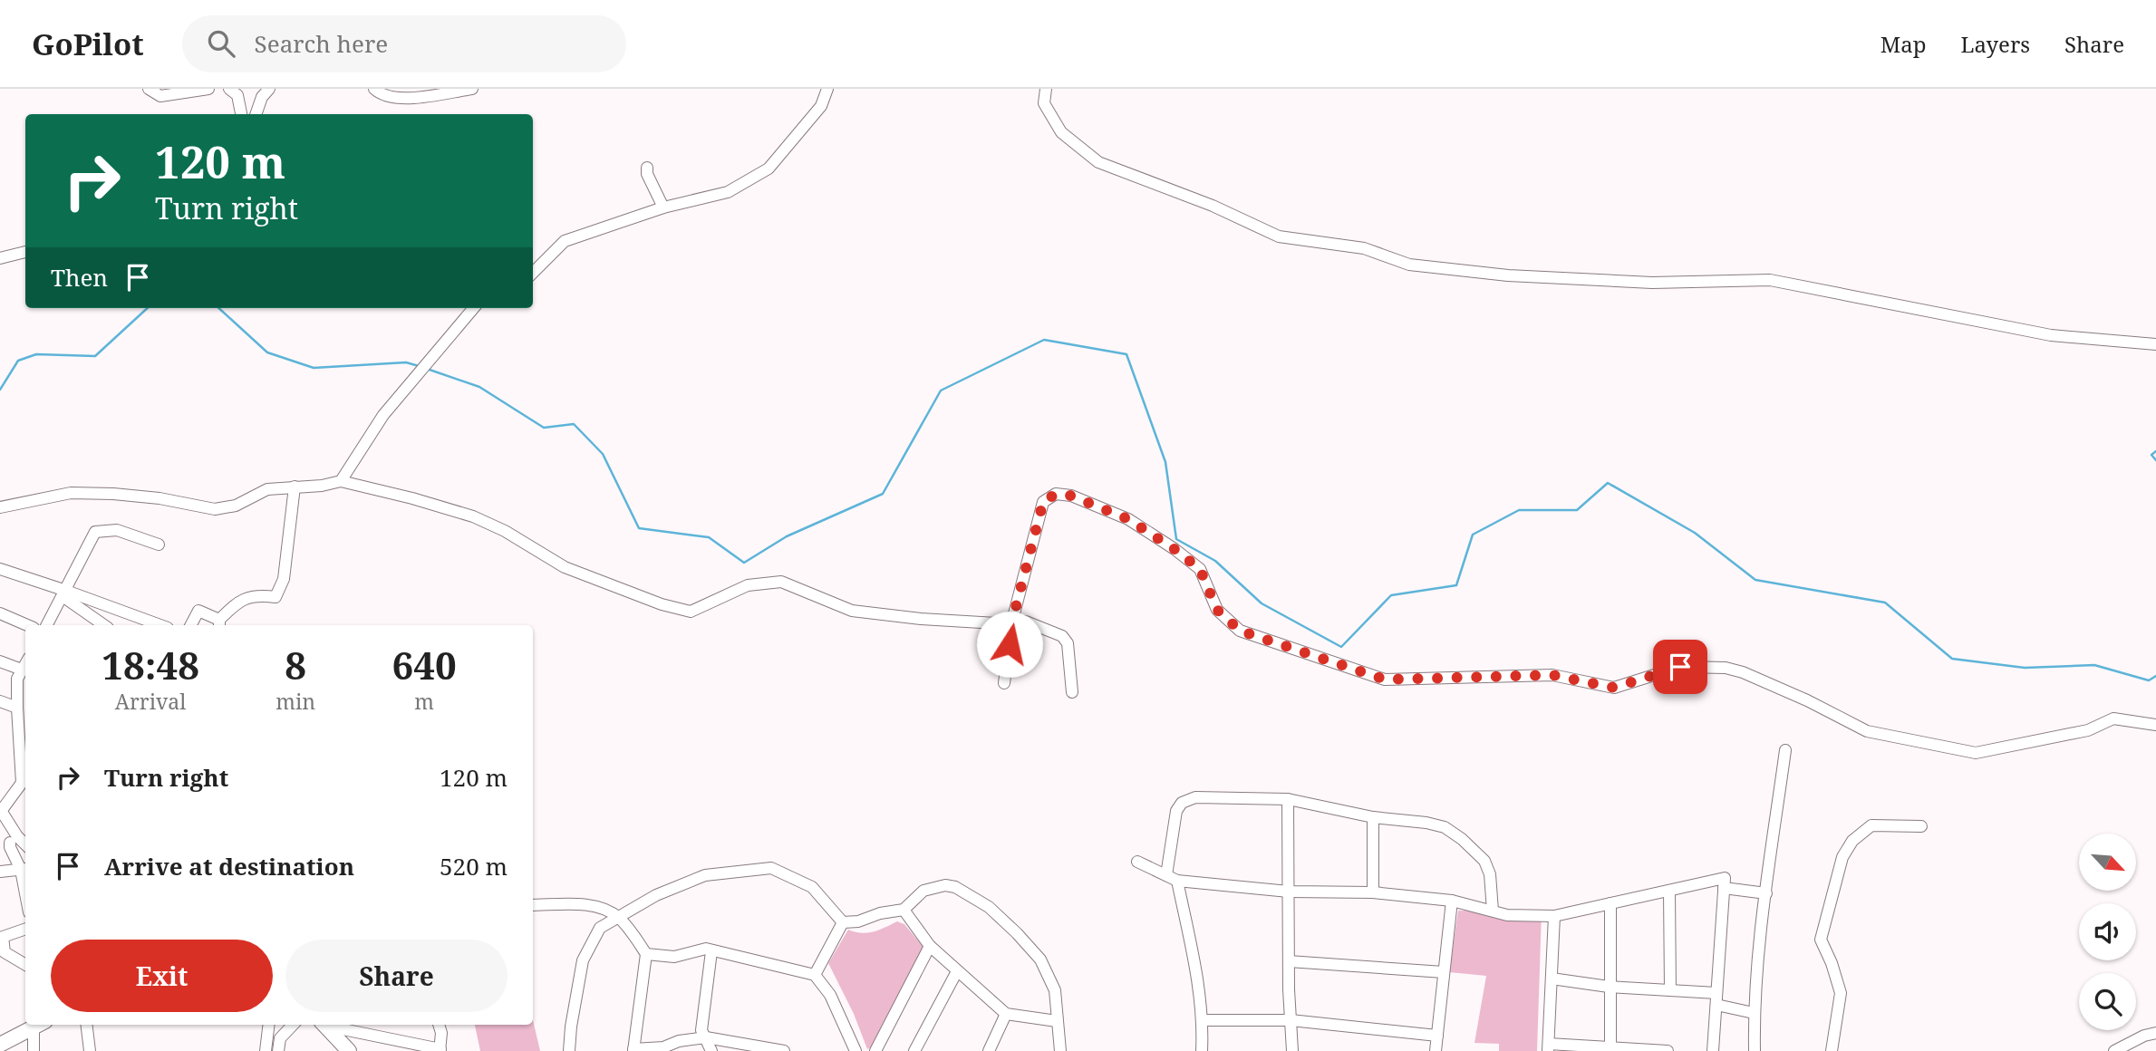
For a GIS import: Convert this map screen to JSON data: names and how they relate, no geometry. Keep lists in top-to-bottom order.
{
  "north": "bottom right",
  "page": {
    "header": "GoPilot",
    "search": "Search here",
    "nav": ["Map", "Layers", "Share"],
    "turn": ["120 m", "Turn right"],
    "then": "Then",
    "eta": [
      "18:48",
      "Arrival",
      "8",
      "min",
      "640",
      "m"
    ],
    "list": [
      {
        "name": "Turn right",
        "value": "120 m"
      },
      {
        "name": "Arrive at destination",
        "value": "520 m"
      }
    ],
    "buttons": ["Exit", "Share"]
  }
}
